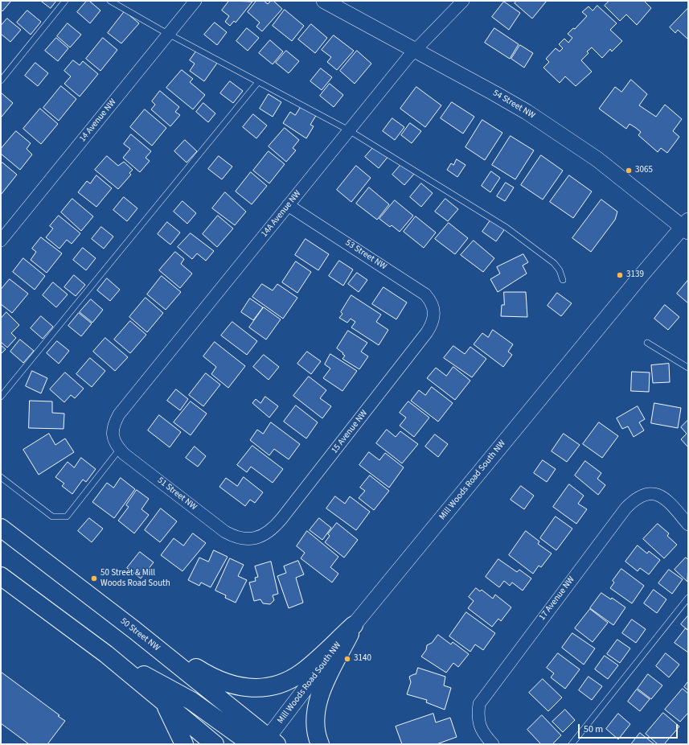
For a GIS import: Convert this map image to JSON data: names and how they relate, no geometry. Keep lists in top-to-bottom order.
{
  "streets": {
    "main road": ["50 Street NW"],
    "street": [
      "54 Street NW",
      "14 Avenue NW",
      "14A Avenue NW",
      "53 Street NW",
      "15 Avenue NW",
      "Mill Woods Road South NW",
      "51 Street NW",
      "17 Avenue NW"
    ]
  },
  "crossings": [
    ["54 Street NW", "14A Avenue NW"],
    ["54 Street NW", "Mill Woods Road South NW"],
    ["14A Avenue NW", "53 Street NW"],
    ["14A Avenue NW", "51 Street NW"],
    ["53 Street NW", "15 Avenue NW"],
    ["15 Avenue NW", "51 Street NW"],
    ["Mill Woods Road South NW", "50 Street NW"]
  ],
  "places": [
    "3065",
    "3139",
    "50 Street & Mill Woods Road South",
    "3140"
  ],
  "scale_bar": "50 m"
}
